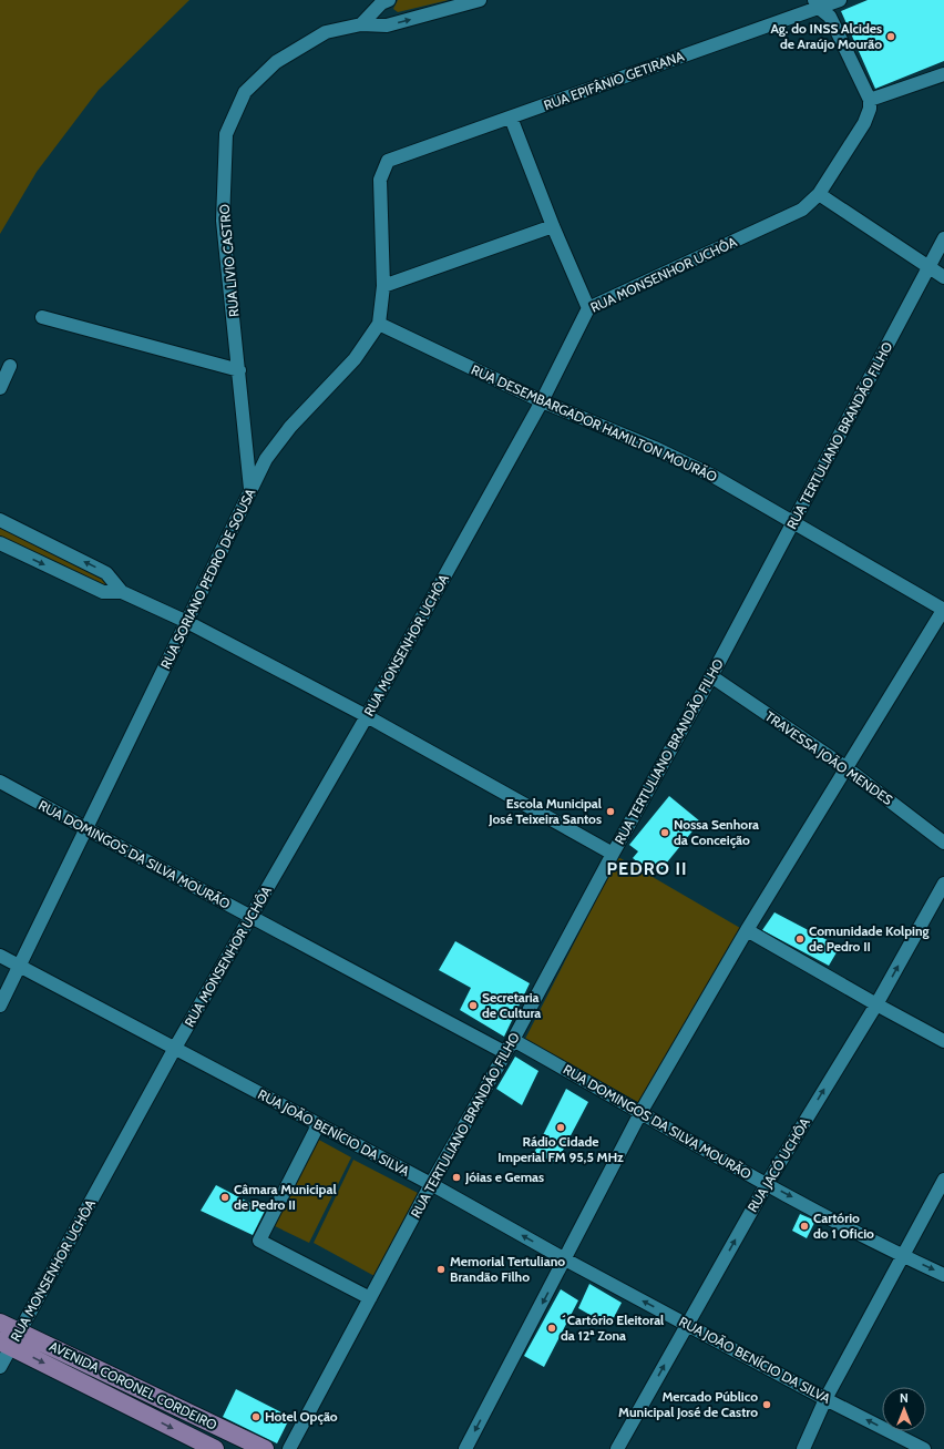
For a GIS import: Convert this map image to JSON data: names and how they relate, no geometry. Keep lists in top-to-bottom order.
{
  "streets": {
    "main road": ["AVENIDA CORONEL CORDEIRO"],
    "street": [
      "RUA EPIFÂNIO GETIRANA",
      "RUA LIVIO CASTRO",
      "RUA MONSENHOR UCHÔA",
      "RUA DESEMBARGADOR HAMILTON MOURÃO",
      "RUA TERTULIANO BRANDÃO FILHO",
      "RUA SORIANO PEDRO DE SOUSA",
      "TRAVESSA JOÃO MENDES",
      "RUA DOMINGOS DA SILVA MOURÃO",
      "RUA JOÃO BENÍCIO DA SILVA",
      "RUA JACÓ UCHÔA"
    ]
  },
  "crossings": [
    ["RUA EPIFÂNIO GETIRANA", "RUA SORIANO PEDRO DE SOUSA"],
    ["RUA LIVIO CASTRO", "RUA SORIANO PEDRO DE SOUSA"],
    ["RUA MONSENHOR UCHÔA", "RUA DESEMBARGADOR HAMILTON MOURÃO"],
    ["RUA MONSENHOR UCHÔA", "RUA DOMINGOS DA SILVA MOURÃO"],
    ["RUA MONSENHOR UCHÔA", "RUA JOÃO BENÍCIO DA SILVA"],
    ["RUA MONSENHOR UCHÔA", "AVENIDA CORONEL CORDEIRO"],
    ["RUA DESEMBARGADOR HAMILTON MOURÃO", "RUA TERTULIANO BRANDÃO FILHO"],
    ["RUA DESEMBARGADOR HAMILTON MOURÃO", "RUA SORIANO PEDRO DE SOUSA"],
    ["RUA TERTULIANO BRANDÃO FILHO", "TRAVESSA JOÃO MENDES"],
    ["RUA TERTULIANO BRANDÃO FILHO", "RUA DOMINGOS DA SILVA MOURÃO"],
    ["RUA TERTULIANO BRANDÃO FILHO", "RUA JOÃO BENÍCIO DA SILVA"],
    ["RUA SORIANO PEDRO DE SOUSA", "RUA DOMINGOS DA SILVA MOURÃO"],
    ["RUA SORIANO PEDRO DE SOUSA", "RUA JOÃO BENÍCIO DA SILVA"],
    ["RUA DOMINGOS DA SILVA MOURÃO", "RUA JACÓ UCHÔA"],
    ["RUA JOÃO BENÍCIO DA SILVA", "RUA JACÓ UCHÔA"]
  ],
  "one_way": ["RUA JOÃO BENÍCIO DA SILVA", "RUA JACÓ UCHÔA"],
  "districts": ["PEDRO II"],
  "places": [
    "Ag. do INSS Alcides de Araújo Mourão",
    "Escola Municipal José Teixeira Santos",
    "Nossa Senhora da Conceição",
    "Comunidade Kolping de Pedro II",
    "Secretaria de Cultura",
    "Rádio Cidade Imperial FM 95,5 MHz",
    "Jóias e Gemas",
    "Câmara Municipal de Pedro II",
    "Cartório do 1 Oficio",
    "Memorial Tertuliano Brandão Filho",
    "´Cartório Eleitoral da 12ª Zona",
    "Mercado Público Municipal José de Castro",
    "Hotel Opção"
  ],
  "north": "top"
}
